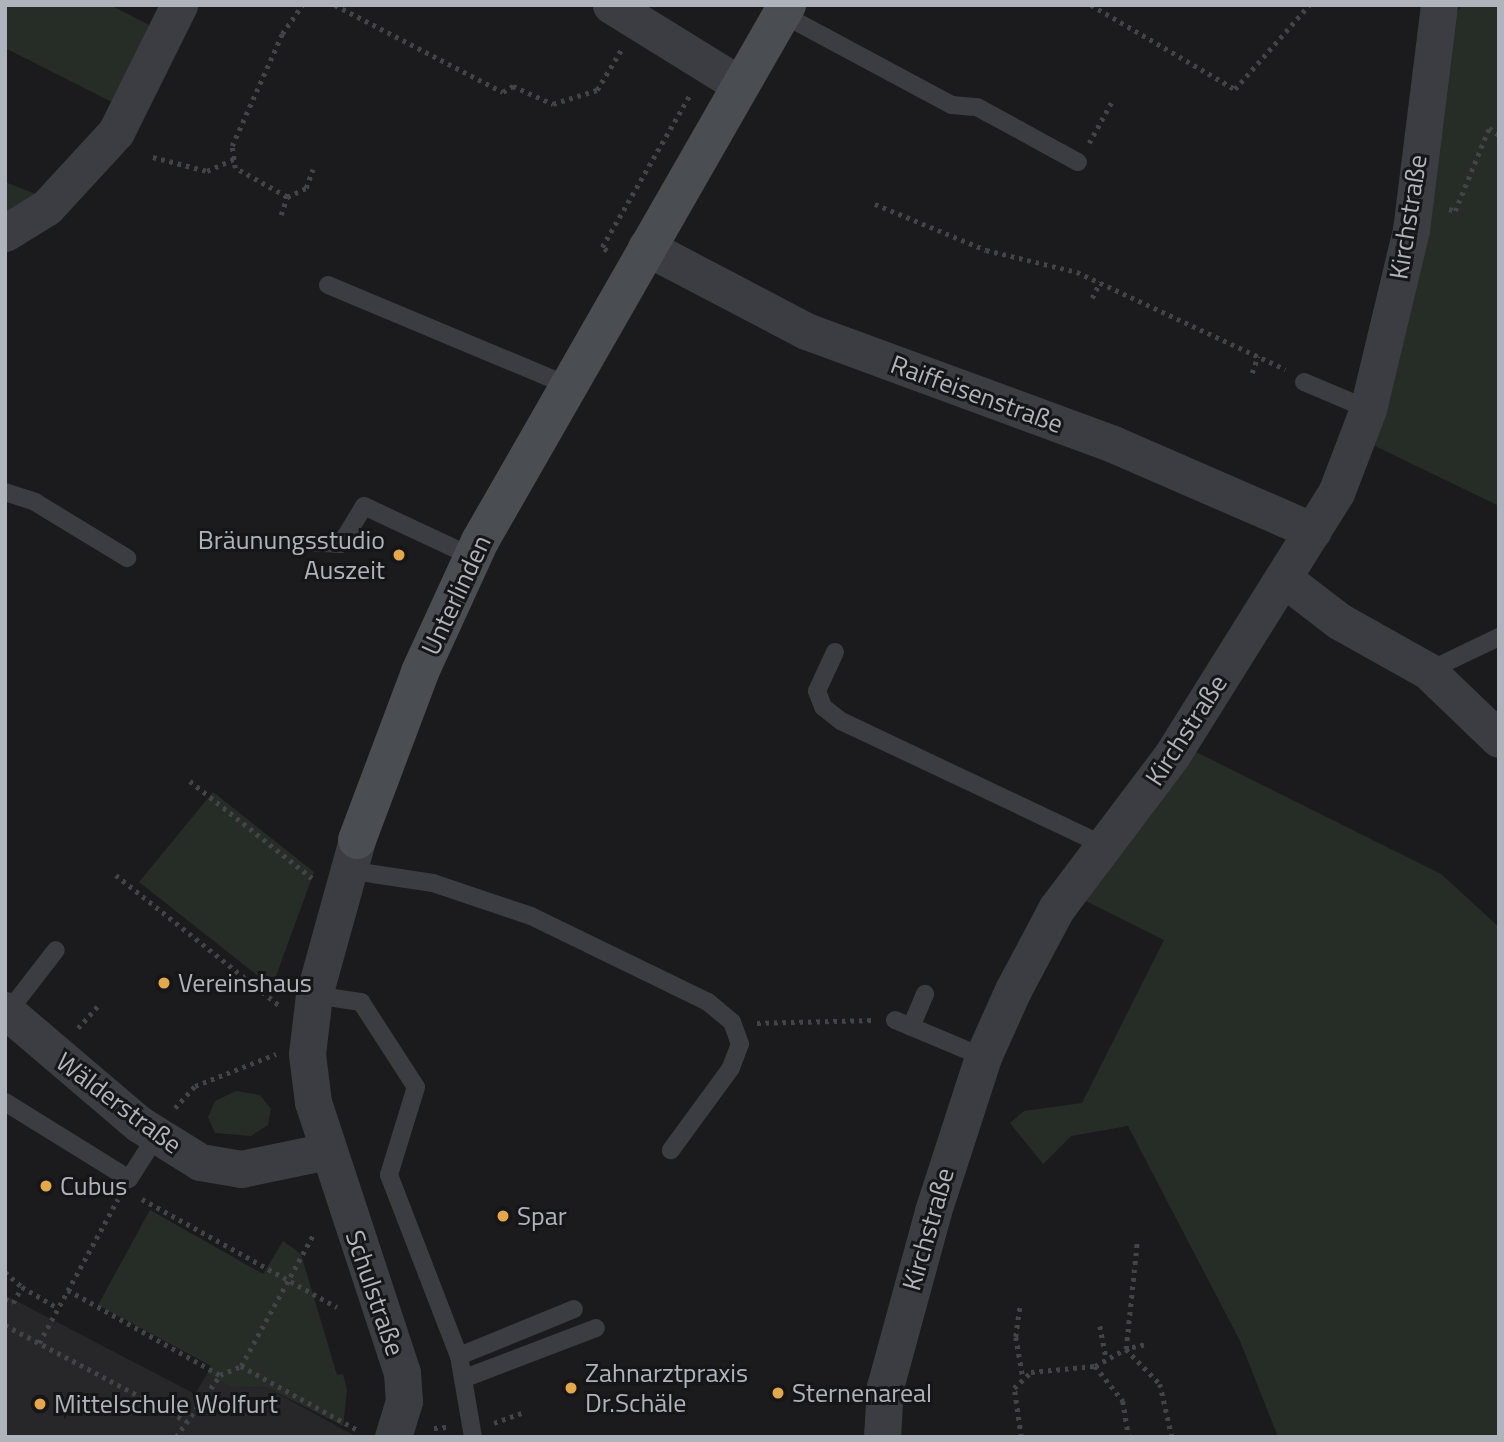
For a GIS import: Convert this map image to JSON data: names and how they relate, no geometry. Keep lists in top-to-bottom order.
{
  "streets": {
    "main road": ["Unterlinden"],
    "street": [
      "Kirchstraße",
      "Raiffeisenstraße",
      "Wälderstraße",
      "Schulstraße"
    ]
  },
  "crossings": [
    ["Kirchstraße", "Raiffeisenstraße"],
    ["Raiffeisenstraße", "Unterlinden"],
    ["Unterlinden", "Wälderstraße"],
    ["Unterlinden", "Schulstraße"],
    ["Wälderstraße", "Schulstraße"]
  ],
  "places": [
    "Bräunungsstudio Auszeit",
    "Vereinshaus",
    "Cubus",
    "Spar",
    "Zahnarztpraxis Dr.Schäle",
    "Sternenareal",
    "Mittelschule Wolfurt"
  ]
}
